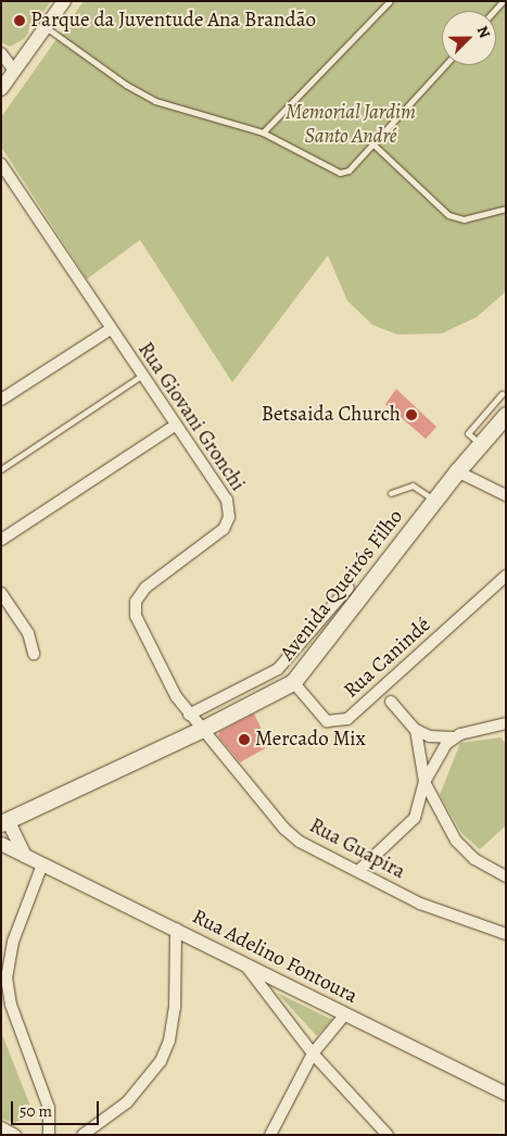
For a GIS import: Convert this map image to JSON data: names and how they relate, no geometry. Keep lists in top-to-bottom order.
{
  "streets": {
    "main road": ["Avenida Queirós Filho"],
    "street": [
      "Rua Giovani Gronchi",
      "Rua Canindé",
      "Rua Guapira",
      "Rua Adelino Fontoura"
    ]
  },
  "crossings": [
    ["Rua Giovani Gronchi", "Avenida Queirós Filho"],
    ["Rua Giovani Gronchi", "Rua Guapira"],
    ["Avenida Queirós Filho", "Rua Canindé"],
    ["Avenida Queirós Filho", "Rua Guapira"]
  ],
  "parks": ["Memorial Jardim Santo André"],
  "places": ["Parque da Juventude Ana Brandão", "Betsaida Church", "Mercado Mix"],
  "scale_bar": "50 m",
  "north": "top right"
}
